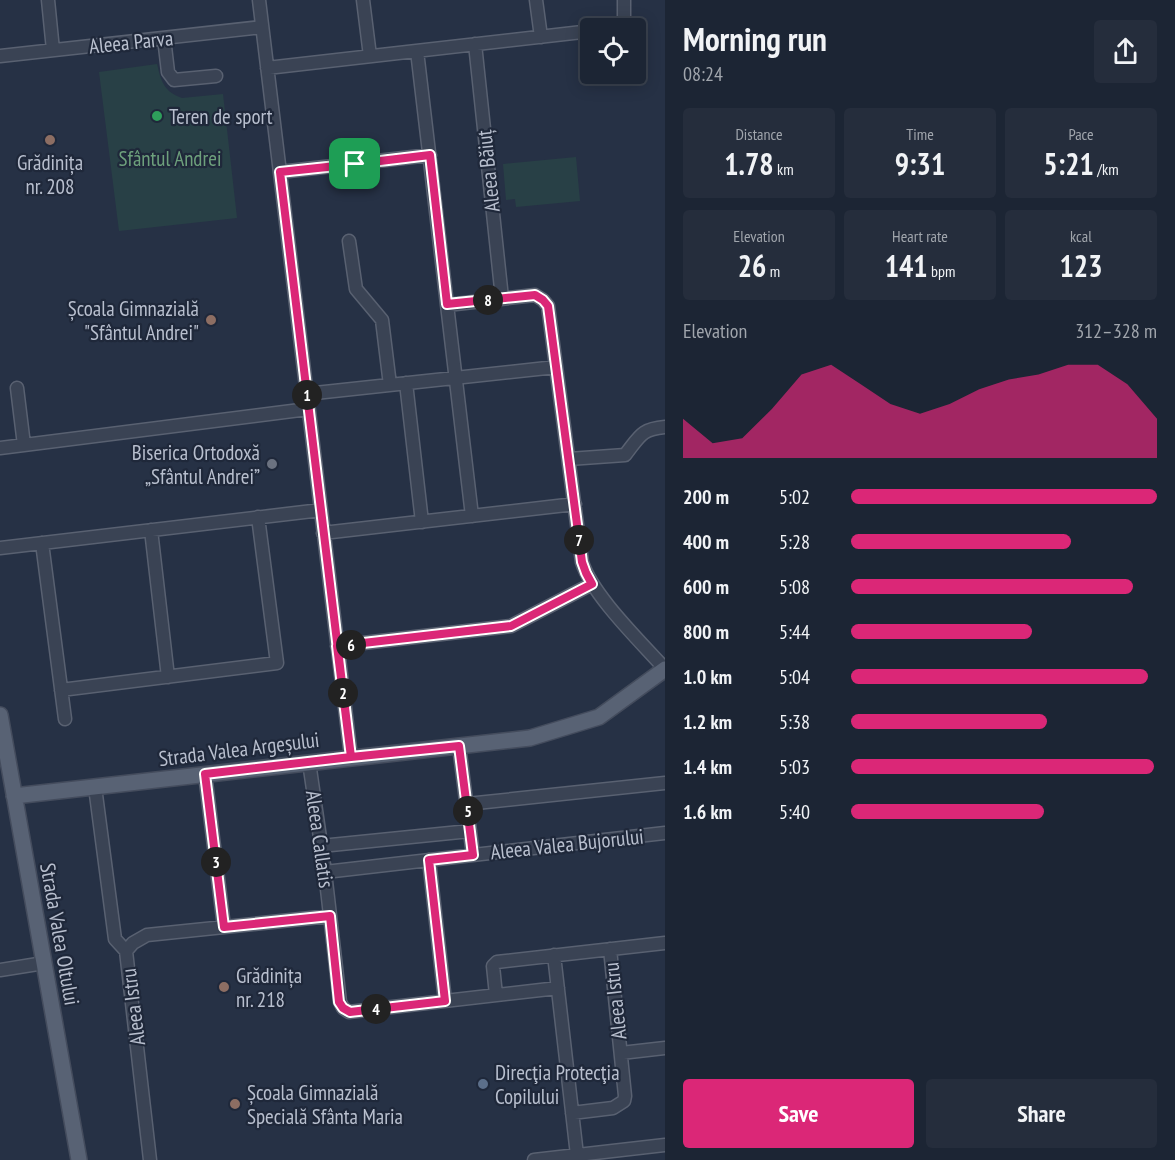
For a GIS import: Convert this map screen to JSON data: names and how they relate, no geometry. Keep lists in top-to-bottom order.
{
  "streets": {
    "main road": ["Strada Valea Argeșului", "Strada Valea Oltului"],
    "street": [
      "Aleea Parva",
      "Aleea Băiuț",
      "Aleea Callatis",
      "Aleea Valea Bujorului",
      "Aleea Istru"
    ]
  },
  "crossings": [
    ["Strada Valea Argeșului", "Aleea Callatis"],
    ["Strada Valea Argeșului", "Strada Valea Oltului"],
    ["Strada Valea Argeșului", "Aleea Istru"],
    ["Aleea Callatis", "Aleea Valea Bujorului"],
    ["Aleea Callatis", "Aleea Istru"]
  ],
  "parks": ["Sfântul Andrei"],
  "places": [
    "Teren de sport",
    "Grădinița nr. 208",
    "Școala Gimnazială \"Sfântul Andrei\"",
    "Biserica Ortodoxă „Sfântul Andrei”",
    "Grădinița nr. 218",
    "Direcţia Protecţia Copilului",
    "Școala Gimnazială Specială Sfânta Maria"
  ],
  "page": {
    "heading": ["Morning run", "08:24"],
    "stats": [
      ["Distance", "1.78 km"],
      ["Time", "9:31"],
      ["Pace", "5:21 /km"],
      ["Elevation", "26 m"],
      ["Heart rate", "141 bpm"],
      ["kcal", "123"]
    ],
    "pins": [
      "8",
      "1",
      "7",
      "6",
      "2",
      "5",
      "3",
      "4"
    ],
    "chart": ["Elevation", "312–328 m"],
    "list": [
      {
        "name": "200 m",
        "note": "5:02"
      },
      {
        "name": "400 m",
        "note": "5:28"
      },
      {
        "name": "600 m",
        "note": "5:08"
      },
      {
        "name": "800 m",
        "note": "5:44"
      },
      {
        "name": "1.0 km",
        "note": "5:04"
      },
      {
        "name": "1.2 km",
        "note": "5:38"
      },
      {
        "name": "1.4 km",
        "note": "5:03"
      },
      {
        "name": "1.6 km",
        "note": "5:40"
      }
    ],
    "buttons": ["Save", "Share"]
  }
}
